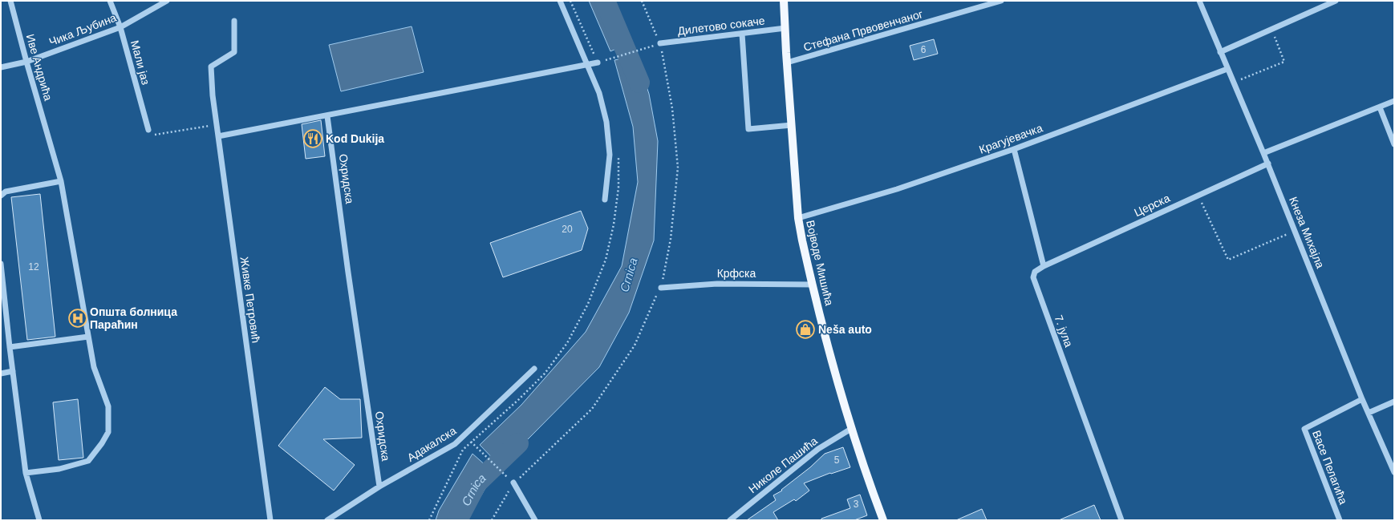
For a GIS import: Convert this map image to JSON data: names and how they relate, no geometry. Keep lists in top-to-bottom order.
{
  "streets": {
    "main road": ["Војводе Мишића"],
    "street": [
      "Дилетово сокаче",
      "Чика Љубина",
      "Стефана Првовенчаног",
      "Мали јаз",
      "Иве Андрића",
      "Крагујевачка",
      "Охридска",
      "Церска",
      "Кнеза Михајла",
      "Крфска",
      "Живке Петровић",
      "7. јула",
      "Адакалска",
      "Николе Пашића",
      "Васе Пелагића"
    ]
  },
  "crossings": [
    ["Дилетово сокаче", "Војводе Мишића"],
    ["Чика Љубина", "Мали јаз"],
    ["Чика Љубина", "Иве Андрића"],
    ["Стефана Првовенчаног", "Војводе Мишића"],
    ["Крагујевачка", "Кнеза Михајла"],
    ["Крагујевачка", "Војводе Мишића"],
    ["Охридска", "Адакалска"],
    ["Церска", "Кнеза Михајла"],
    ["Церска", "7. јула"],
    ["Кнеза Михајла", "Васе Пелагића"],
    ["Војводе Мишића", "Крфска"],
    ["Војводе Мишића", "Николе Пашића"]
  ],
  "water": ["Crnica"],
  "places": {
    "restaurant": ["Kod Dukija"],
    "hospital": ["Општа болница Параћин"],
    "shop": ["Neša auto"]
  },
  "house_numbers": [
    "6",
    "20",
    "12",
    "5",
    "3"
  ]
}
